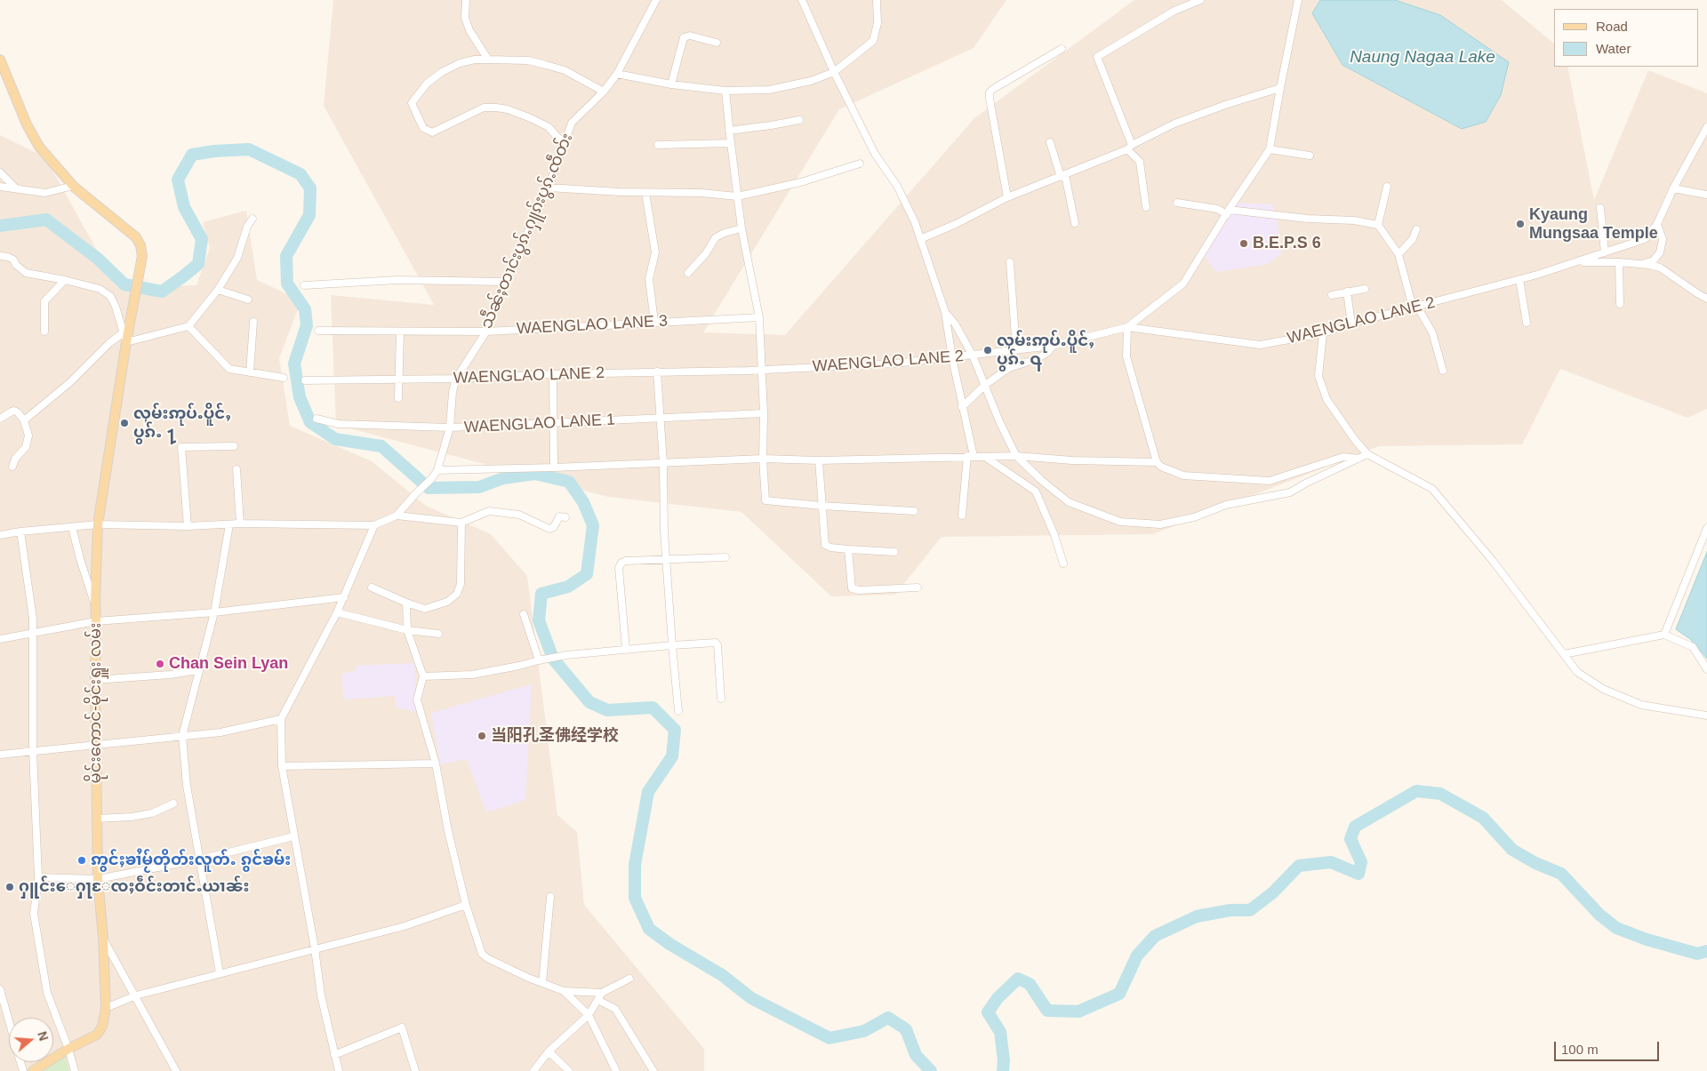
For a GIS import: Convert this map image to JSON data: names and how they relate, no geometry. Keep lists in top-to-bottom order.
{
  "streets": {
    "main road": ["မိုင်းကောင်-မိုင်းရှူး လမ်း"],
    "street": [
      "သဵၼ်ႈတၢင်းပွၵ်ႉႁူၵ်းပွၵ်ႉၸဵတ်း",
      "WAENGLAO LANE 2",
      "WAENGLAO LANE 3",
      "WAENGLAO LANE 1"
    ]
  },
  "crossings": [
    ["သဵၼ်ႈတၢင်းပွၵ်ႉႁူၵ်းပွၵ်ႉၸဵတ်း", "WAENGLAO LANE 2"],
    ["သဵၼ်ႈတၢင်းပွၵ်ႉႁူၵ်းပွၵ်ႉၸဵတ်း", "WAENGLAO LANE 3"],
    ["သဵၼ်ႈတၢင်းပွၵ်ႉႁူၵ်းပွၵ်ႉၸဵတ်း", "WAENGLAO LANE 1"]
  ],
  "water": ["Naung Nagaa Lake"],
  "places": [
    "Kyaung Mungsaa Temple",
    "B.E.P.S 6",
    "လုမ်းဢုပ်ႉပိူင်ႇ ပွၵ်ႉ ႖",
    "လုမ်းဢုပ်ႉပိူင်ႇ ပွၵ်ႉ ႑",
    "Chan Sein Lyan",
    "当阳孔圣佛经学校",
    "ဢွင်ႈၶၢႆမႂ်တိုတ်းလူတ်ႉ ၵွင်ၶမ်း",
    "ႁူင်းေႁႃႄၸႈဝဵင်းတၢင်ႉယၢၼ်း"
  ],
  "legend": ["Road", "Water"],
  "scale_bar": "100 m",
  "north": "right"
}
